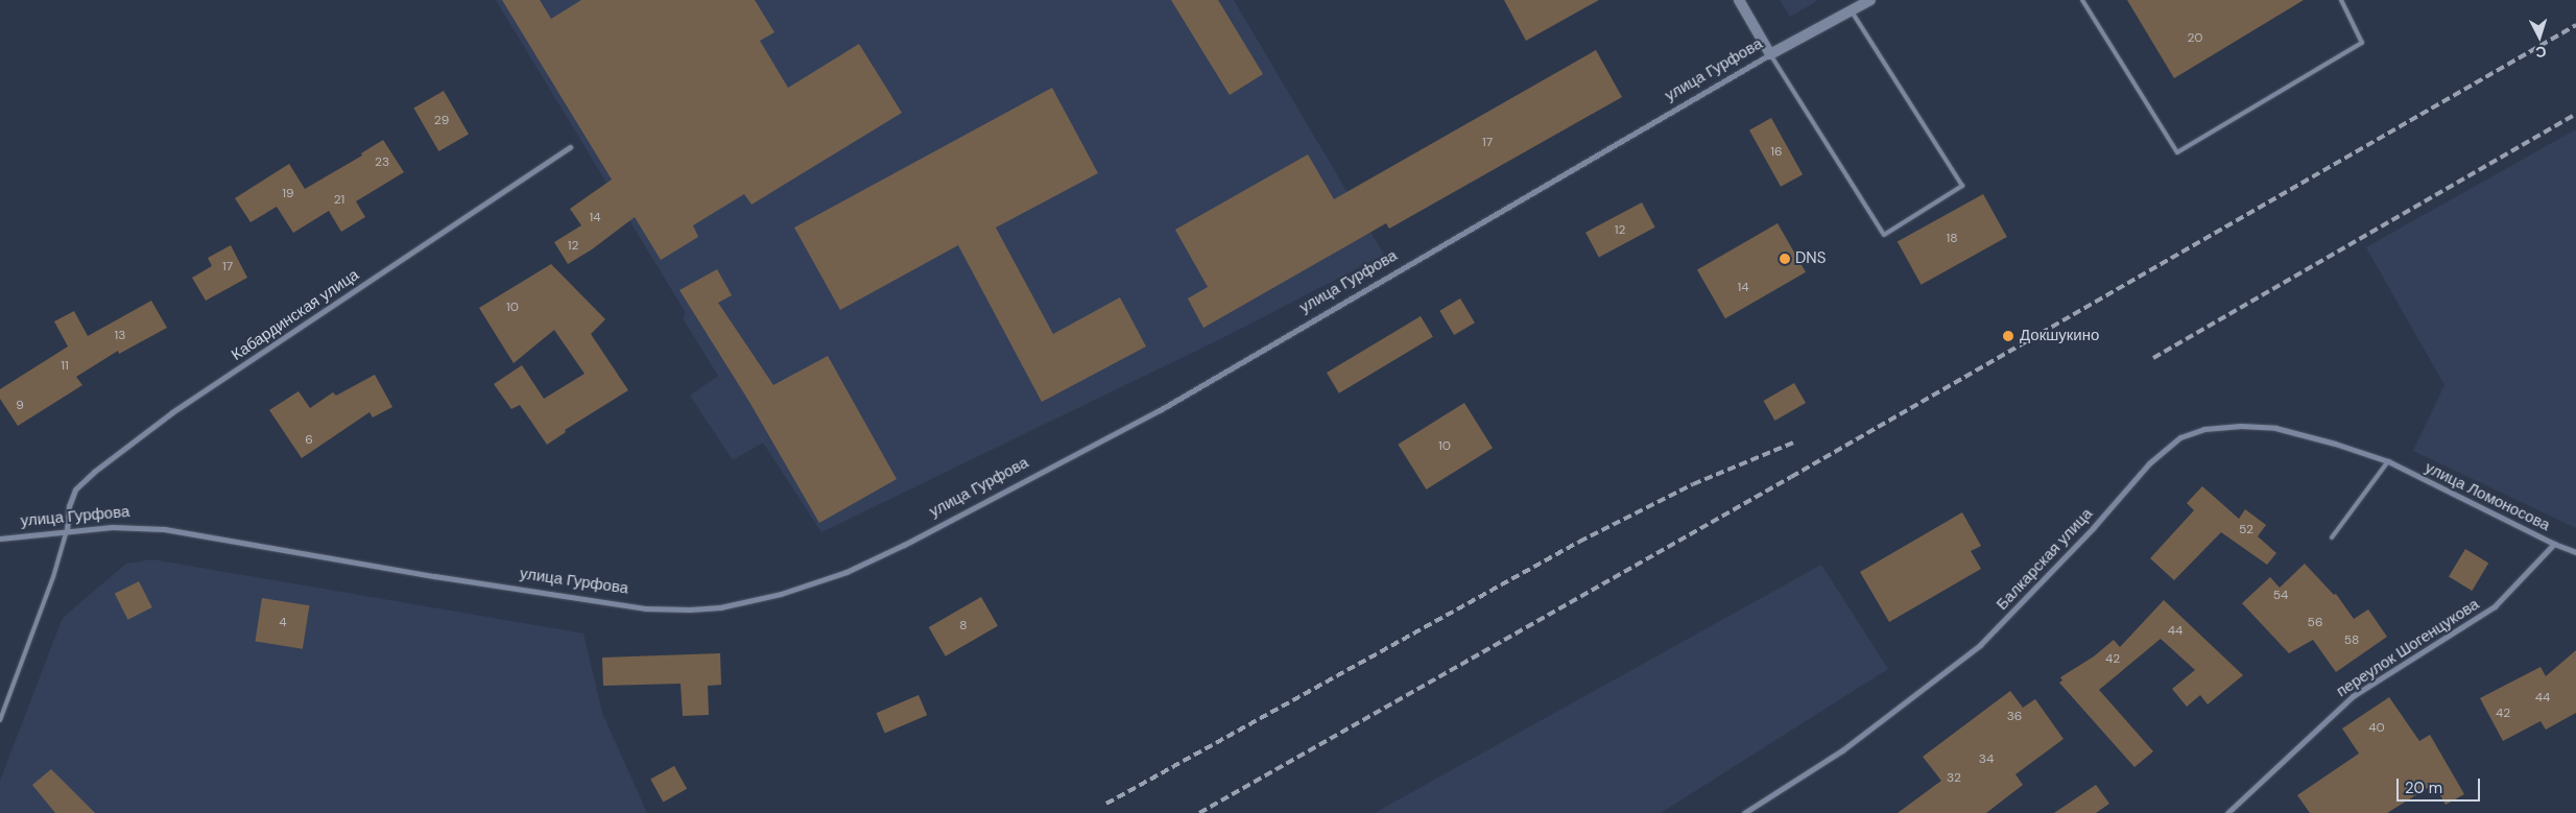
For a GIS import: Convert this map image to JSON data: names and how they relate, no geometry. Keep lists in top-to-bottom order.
{
  "streets": {
    "street": [
      "улица Гурфова",
      "Кабардинская улица",
      "улица Ломоносова",
      "Балкарская улица",
      "переулок Шогенцукова"
    ]
  },
  "crossings": [
    ["улица Гурфова", "Кабардинская улица"],
    ["улица Ломоносова", "Балкарская улица"],
    ["улица Ломоносова", "переулок Шогенцукова"]
  ],
  "places": ["DNS", "Докшукино"],
  "house_numbers": [
    "20",
    "29",
    "17",
    "16",
    "23",
    "19",
    "21",
    "14",
    "12",
    "18",
    "12",
    "17",
    "14",
    "10",
    "13",
    "11",
    "9",
    "6",
    "10",
    "52",
    "54",
    "4",
    "56",
    "8",
    "44",
    "58",
    "42",
    "44",
    "42",
    "36",
    "40",
    "34",
    "32"
  ],
  "scale_bar": "20 m",
  "north": "bottom"
}
